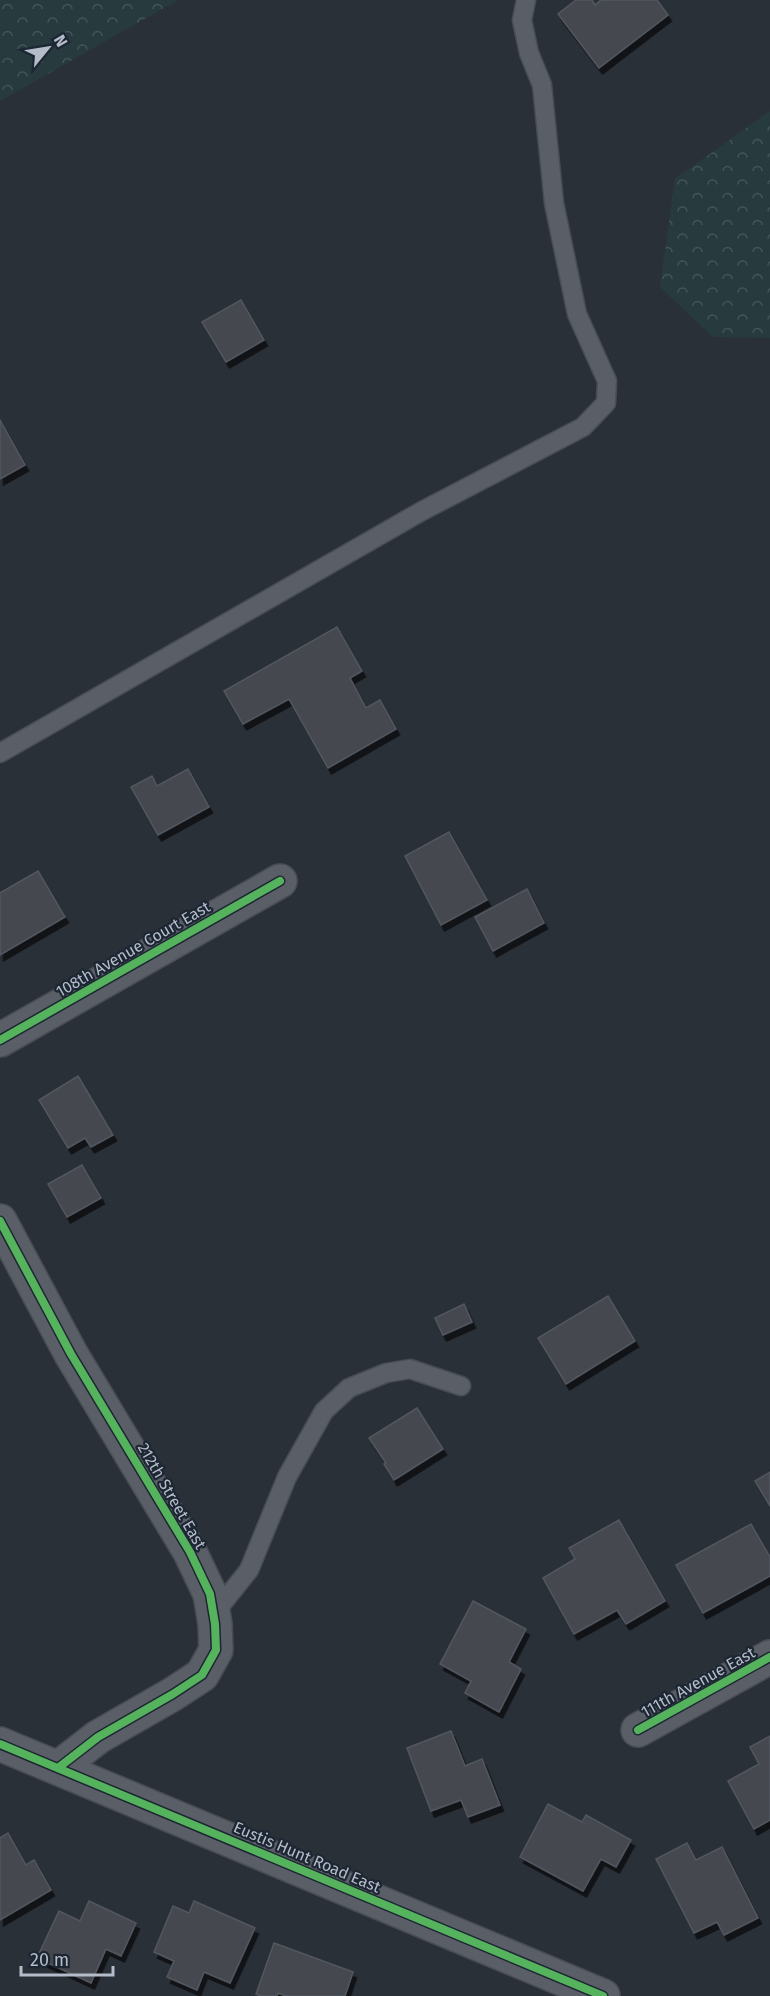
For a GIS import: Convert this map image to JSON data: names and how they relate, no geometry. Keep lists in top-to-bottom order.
{
  "streets": {
    "street": [
      "108th Avenue Court East",
      "212th Street East",
      "111th Avenue East",
      "Eustis Hunt Road East"
    ]
  },
  "crossings": [
    ["212th Street East", "Eustis Hunt Road East"]
  ],
  "scale_bar": "20 m",
  "north": "top right"
}
